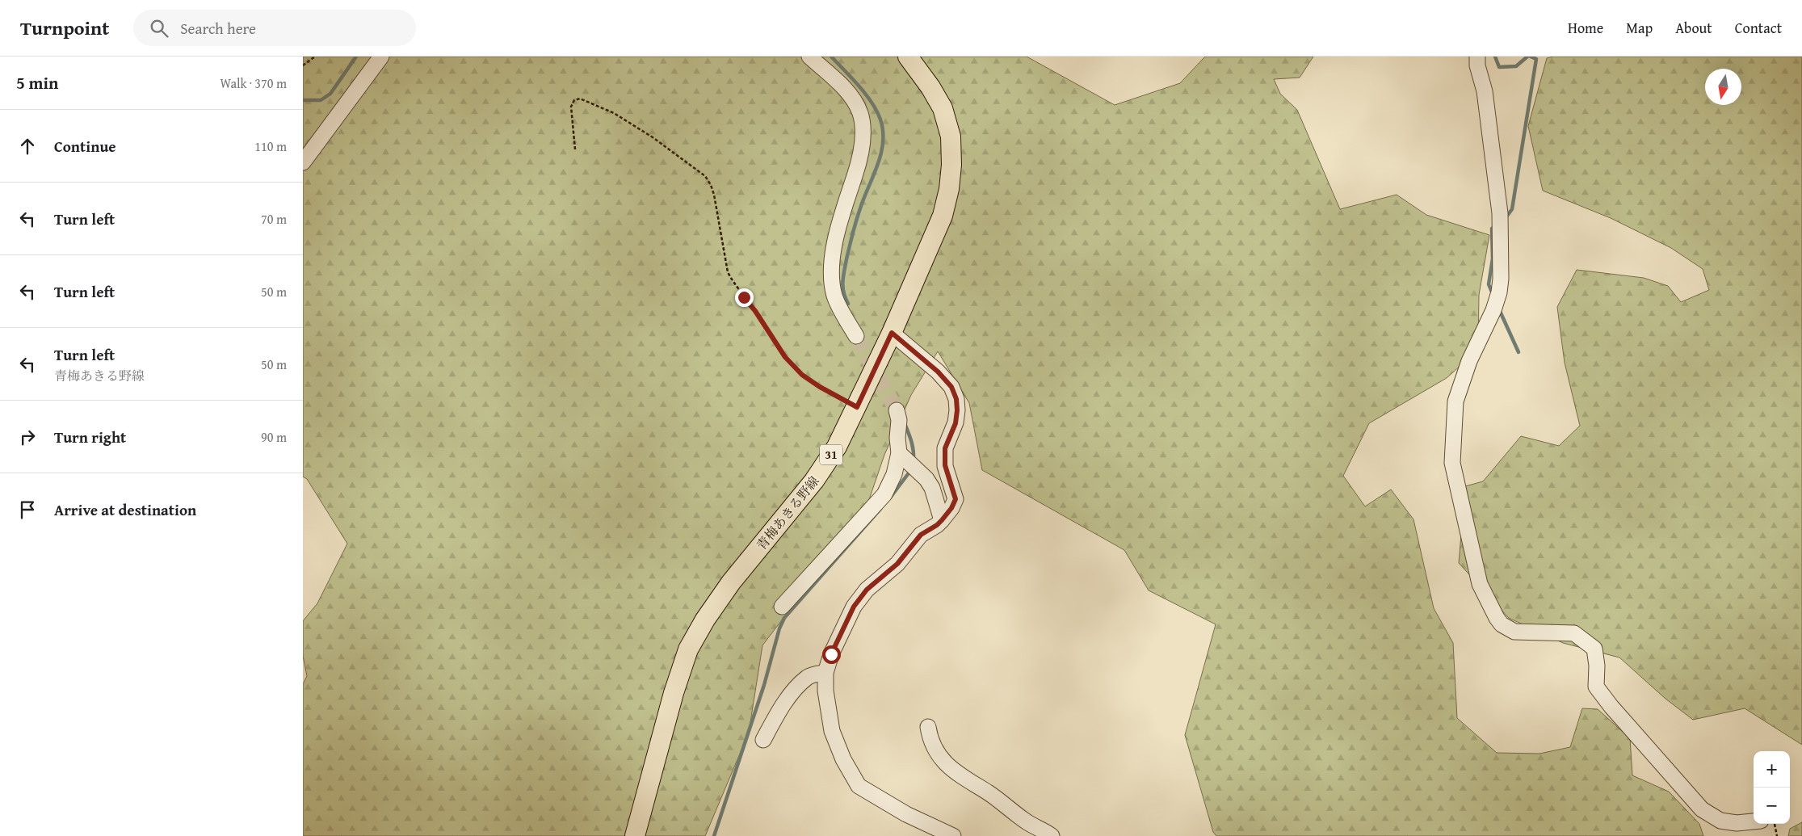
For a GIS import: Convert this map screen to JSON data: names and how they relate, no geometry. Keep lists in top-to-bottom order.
{
  "streets": {
    "main road": ["31", "青梅あきる野線"]
  },
  "north": "bottom",
  "page": {
    "header": "Turnpoint",
    "search": "Search here",
    "nav": [
      "Home",
      "Map",
      "About",
      "Contact"
    ],
    "heading": ["5 min", "Walk · 370 m"],
    "list": [
      ["Continue", "110 m"],
      ["Turn left", "70 m"],
      ["Turn left", "50 m"],
      ["Turn left", "青梅あきる野線", "50 m"],
      ["Turn right", "90 m"],
      "Arrive at destination"
    ],
    "map_buttons": ["+", "−"]
  }
}
